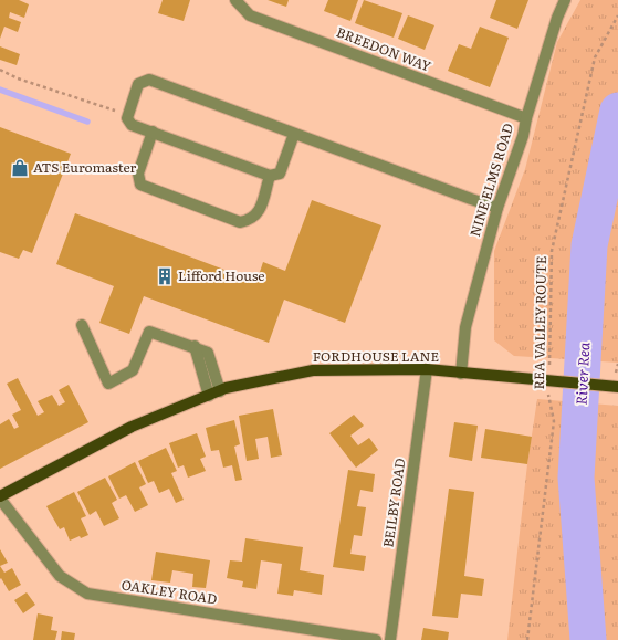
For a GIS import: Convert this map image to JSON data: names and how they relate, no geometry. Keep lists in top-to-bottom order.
{
  "streets": {
    "main road": ["FORDHOUSE LANE"],
    "street": [
      "BREEDON WAY",
      "NINE ELMS ROAD",
      "BEILBY ROAD",
      "OAKLEY ROAD"
    ],
    "path": ["REA VALLEY ROUTE"]
  },
  "crossings": [
    ["BREEDON WAY", "NINE ELMS ROAD"],
    ["NINE ELMS ROAD", "FORDHOUSE LANE"],
    ["REA VALLEY ROUTE", "FORDHOUSE LANE"],
    ["FORDHOUSE LANE", "BEILBY ROAD"],
    ["FORDHOUSE LANE", "OAKLEY ROAD"]
  ],
  "water": ["River Rea"],
  "places": {
    "shop": ["ATS Euromaster"],
    "building": ["Lifford House"]
  }
}
